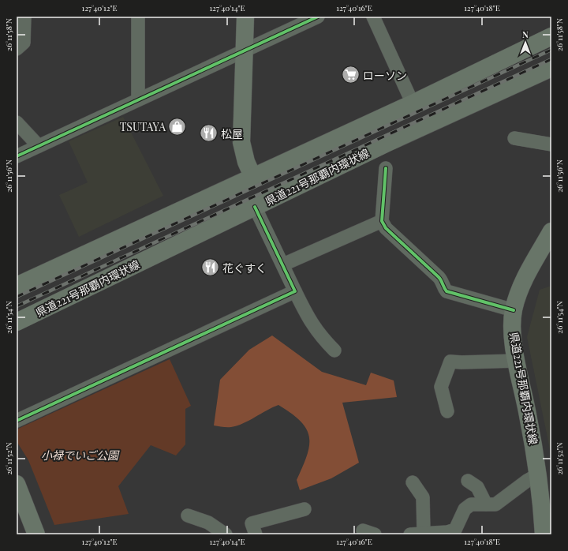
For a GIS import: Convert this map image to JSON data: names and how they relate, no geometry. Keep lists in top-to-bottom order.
{
  "streets": {
    "main road": ["県道221号那覇内環状線"]
  },
  "parks": ["小禄でいご公園"],
  "places": {
    "supermarket": ["ローソン"],
    "shop": ["TSUTAYA"],
    "restaurant": ["松屋", "花ぐすく"]
  },
  "north": "top",
  "coordinates": [
    "127°40'12\"E",
    "127°40'14\"E",
    "127°40'16\"E",
    "127°40'18\"E",
    "26°11'58\"N",
    "26°11'56\"N",
    "26°11'54\"N",
    "26°11'52\"N"
  ]
}
